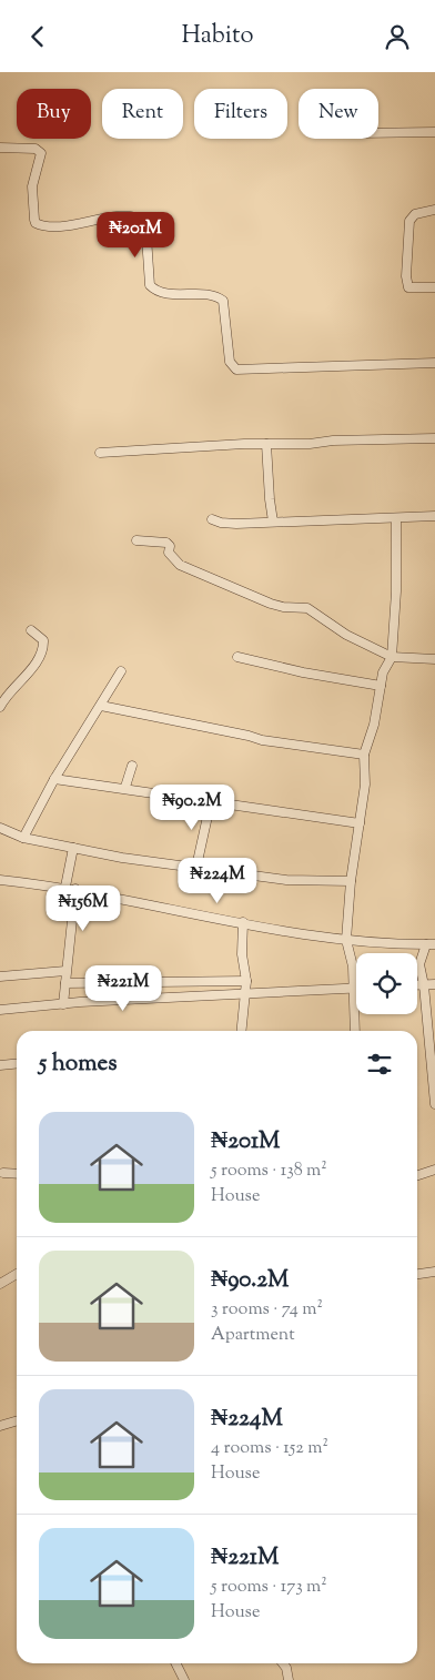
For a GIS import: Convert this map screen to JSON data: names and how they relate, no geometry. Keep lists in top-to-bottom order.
{
  "page": {
    "header": "Habito",
    "chip": [
      "Buy",
      "Rent",
      "Filters",
      "New"
    ],
    "price": [
      "₦201M",
      "₦90.2M",
      "₦224M",
      "₦156M",
      "₦221M"
    ],
    "heading": "5 homes",
    "list": [
      {
        "name": "₦201M",
        "note": "5 rooms · 138 m² · House"
      },
      {
        "name": "₦90.2M",
        "note": "3 rooms · 74 m² · Apartment"
      },
      {
        "name": "₦224M",
        "note": "4 rooms · 152 m² · House"
      },
      {
        "name": "₦221M",
        "note": "5 rooms · 173 m² · House"
      }
    ]
  }
}
